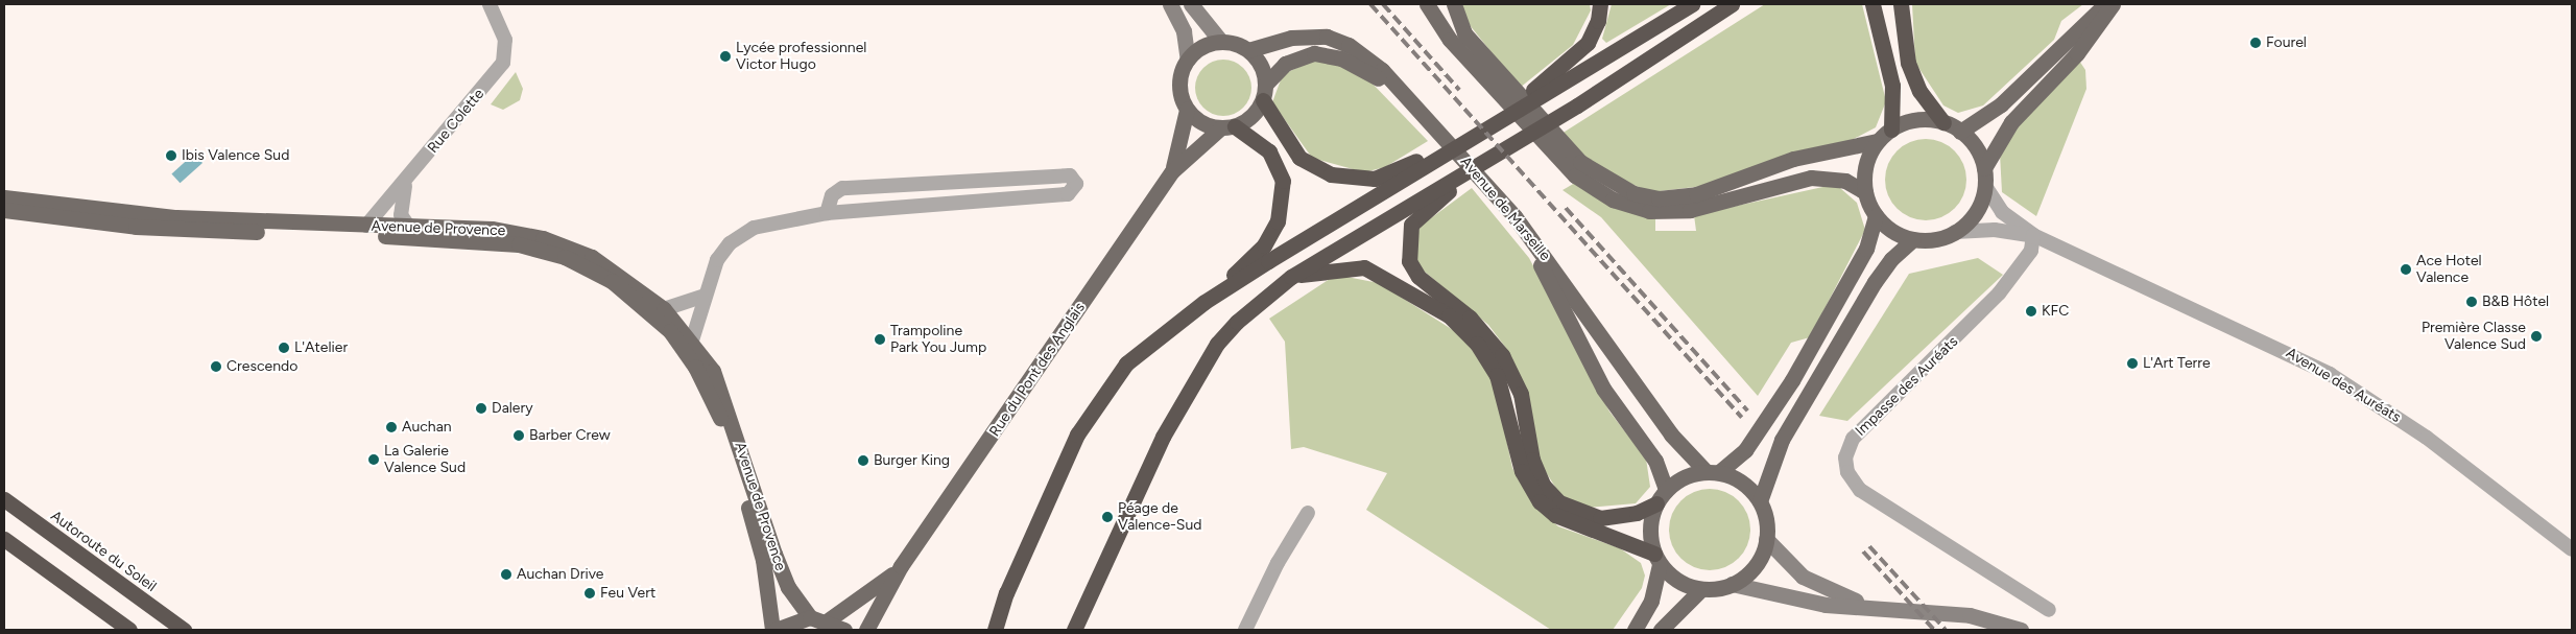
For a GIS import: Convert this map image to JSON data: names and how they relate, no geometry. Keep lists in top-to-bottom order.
{
  "streets": {
    "highway": ["Autoroute du Soleil"],
    "main road": ["Avenue de Marseille", "Avenue de Provence", "Rue du Pont des Anglais"],
    "street": ["Rue Colette", "Avenue des Auréats", "Impasse des Auréats"]
  },
  "crossings": [
    ["Rue Colette", "Avenue de Provence"],
    ["Avenue de Marseille", "Rue du Pont des Anglais"],
    ["Avenue des Auréats", "Impasse des Auréats"]
  ],
  "places": [
    "Fourel",
    "Lycée professionnel Victor Hugo",
    "Ibis Valence Sud",
    "Ace Hotel Valence",
    "B&B Hôtel",
    "KFC",
    "Première Classe Valence Sud",
    "Trampoline Park You Jump",
    "L'Atelier",
    "L'Art Terre",
    "Crescendo",
    "Dalery",
    "Auchan",
    "Barber Crew",
    "La Galerie Valence Sud",
    "Burger King",
    "Péage de Valence-Sud",
    "Auchan Drive",
    "Feu Vert"
  ]
}
